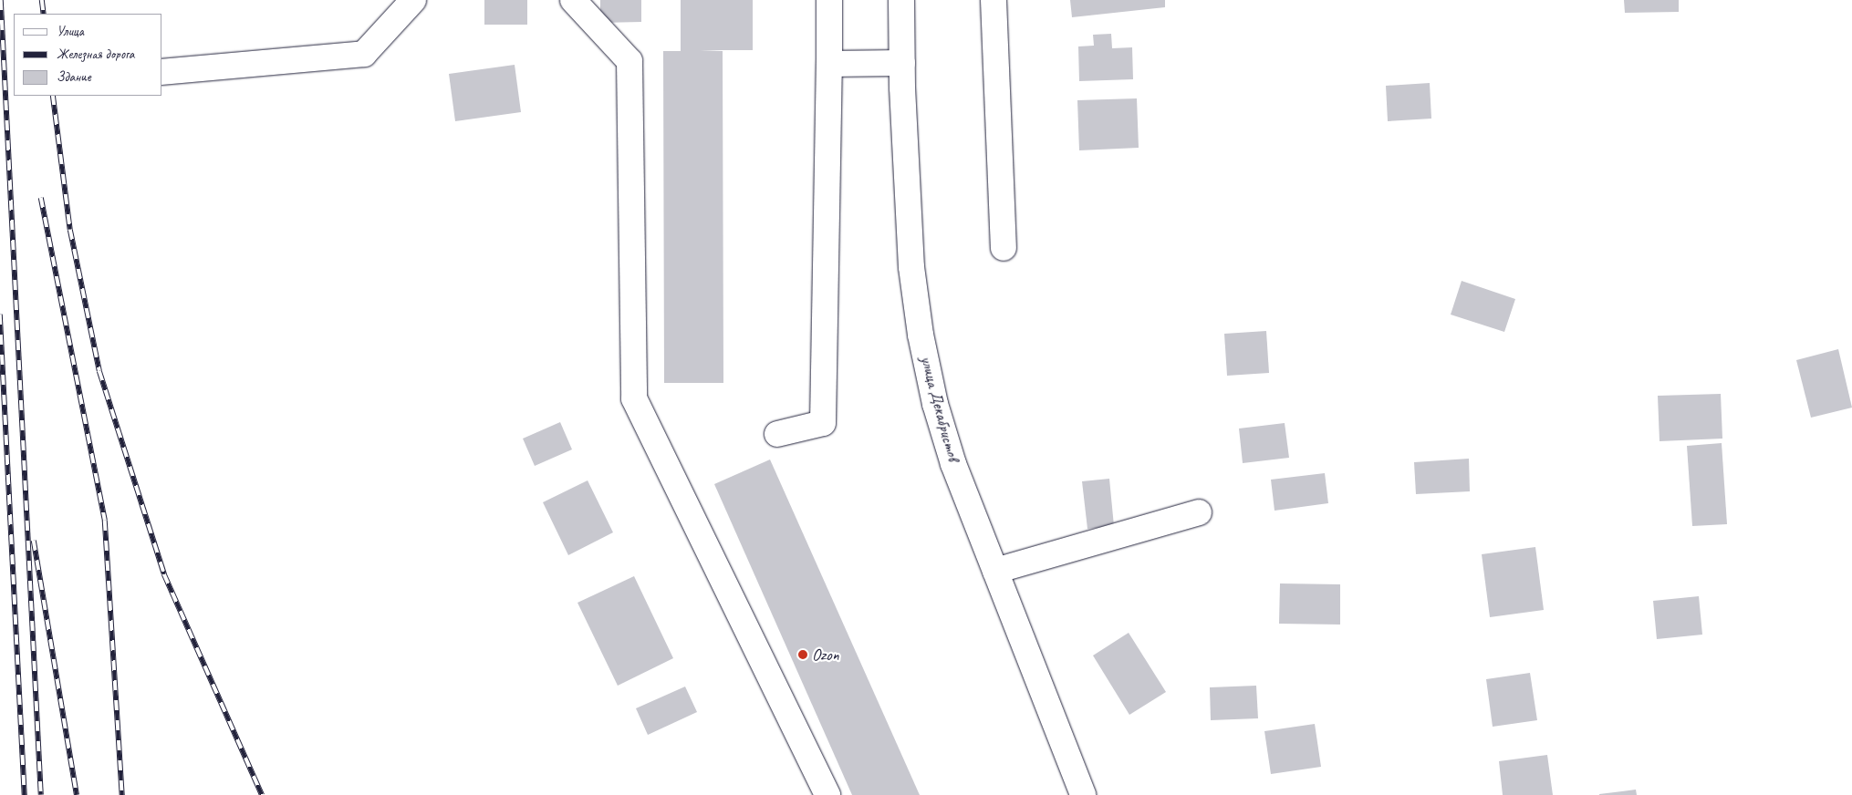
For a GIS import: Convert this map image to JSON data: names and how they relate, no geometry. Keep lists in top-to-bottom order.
{
  "streets": {
    "main road": ["улица Декабристов"]
  },
  "places": ["Ozon"],
  "legend": ["Улица", "Железная дорога", "Здание"]
}
